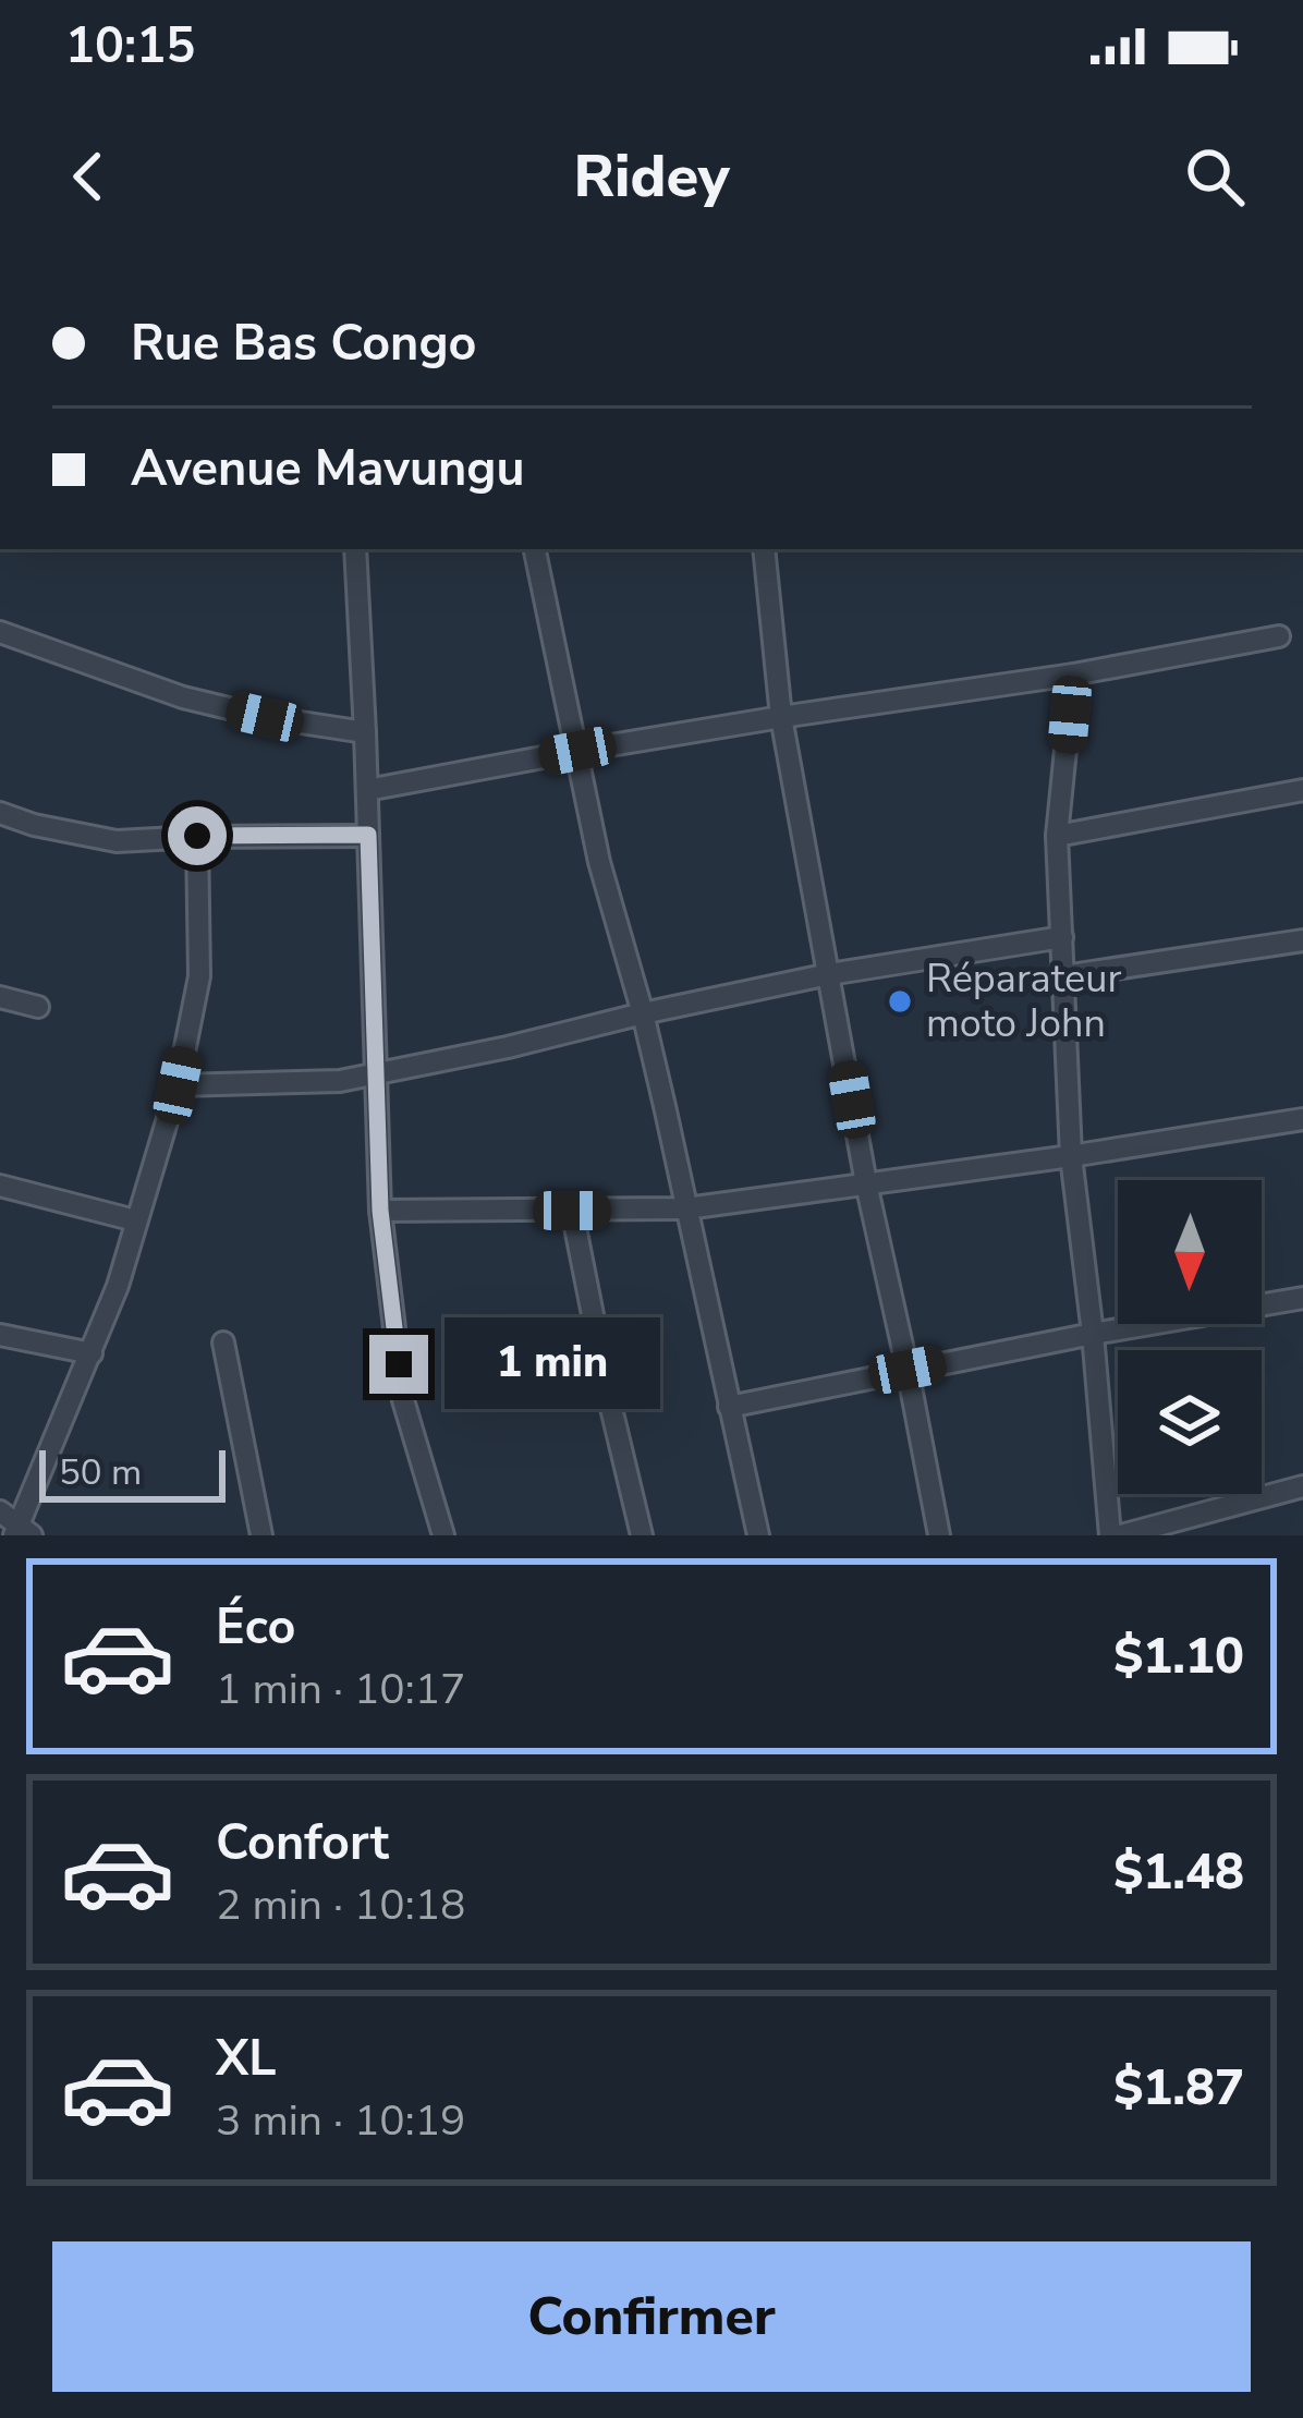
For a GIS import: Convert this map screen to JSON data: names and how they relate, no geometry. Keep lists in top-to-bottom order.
{
  "places": ["Réparateur moto John"],
  "scale_bar": "50 m",
  "north": "bottom",
  "page": {
    "status": "10:15",
    "header": "Ridey",
    "banner": ["Rue Bas Congo", "Avenue Mavungu"],
    "bubble": "1 min",
    "scale": "50 m",
    "list": [
      {
        "name": "Éco",
        "note": "1 min · 10:17",
        "value": "$1.10"
      },
      {
        "name": "Confort",
        "note": "2 min · 10:18",
        "value": "$1.48"
      },
      {
        "name": "XL",
        "note": "3 min · 10:19",
        "value": "$1.87"
      }
    ],
    "buttons": "Confirmer"
  }
}
